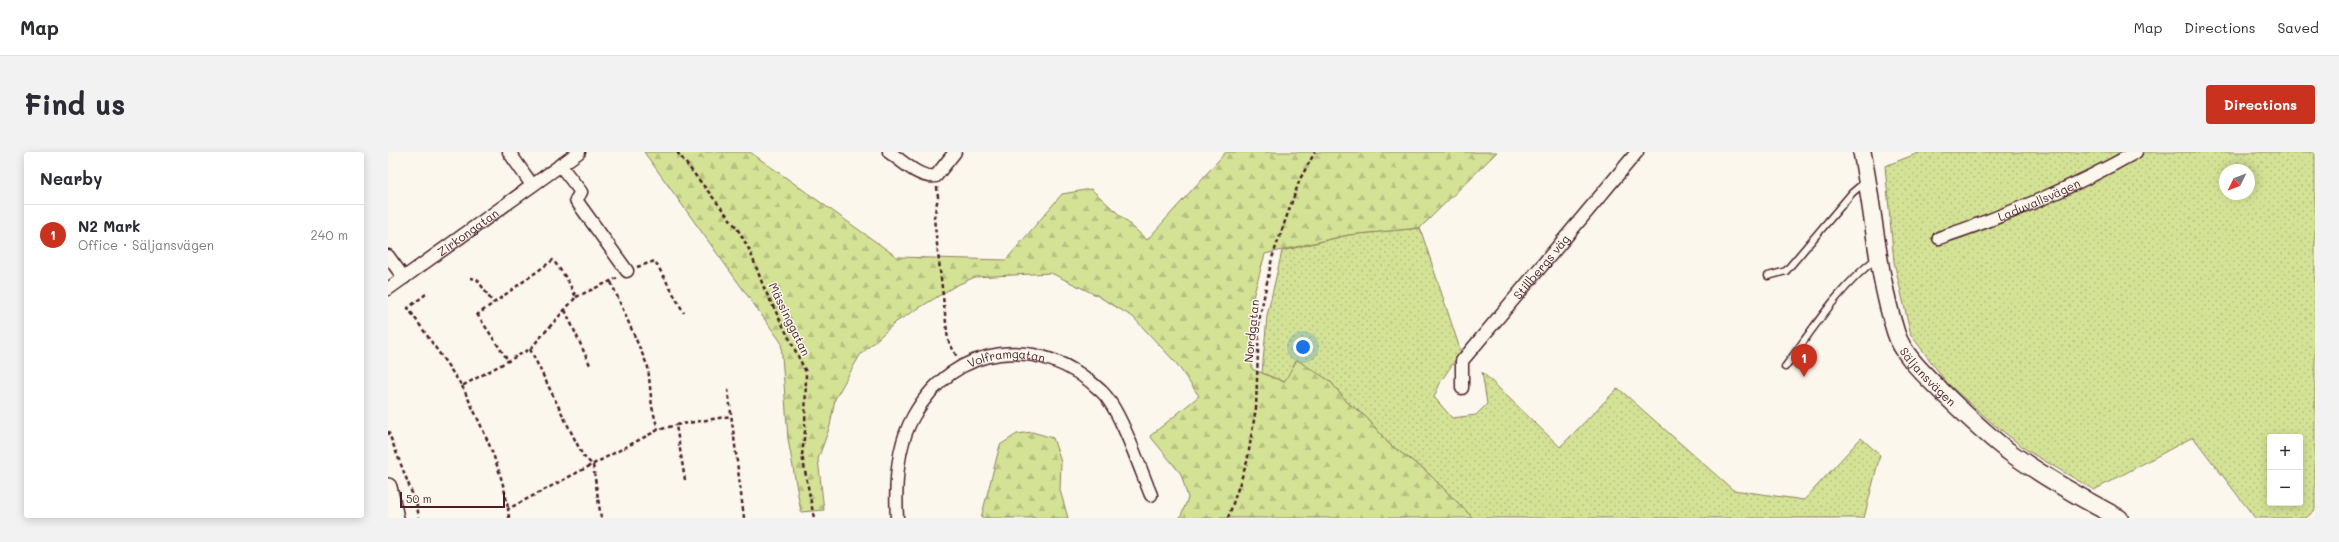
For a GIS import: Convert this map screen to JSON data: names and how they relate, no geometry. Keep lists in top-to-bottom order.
{
  "streets": {
    "street": [
      "Laduvallsvägen",
      "Zirkongatan",
      "Stillbergs väg",
      "Volframgatan",
      "Säljansvägen"
    ],
    "path": ["Mässinggatan", "Nordgatan"]
  },
  "scale_bar": "50 m",
  "north": "bottom left",
  "page": {
    "header": "Map",
    "nav": ["Map", "Directions", "Saved"],
    "buttons": "Directions",
    "title": "Find us",
    "heading": "Nearby",
    "list": [
      {
        "mark": "1",
        "name": "N2 Mark",
        "note": "Office · Säljansvägen",
        "value": "240 m"
      }
    ],
    "pins": "1",
    "map_buttons": ["+", "−"],
    "scale": "50 m"
  }
}
